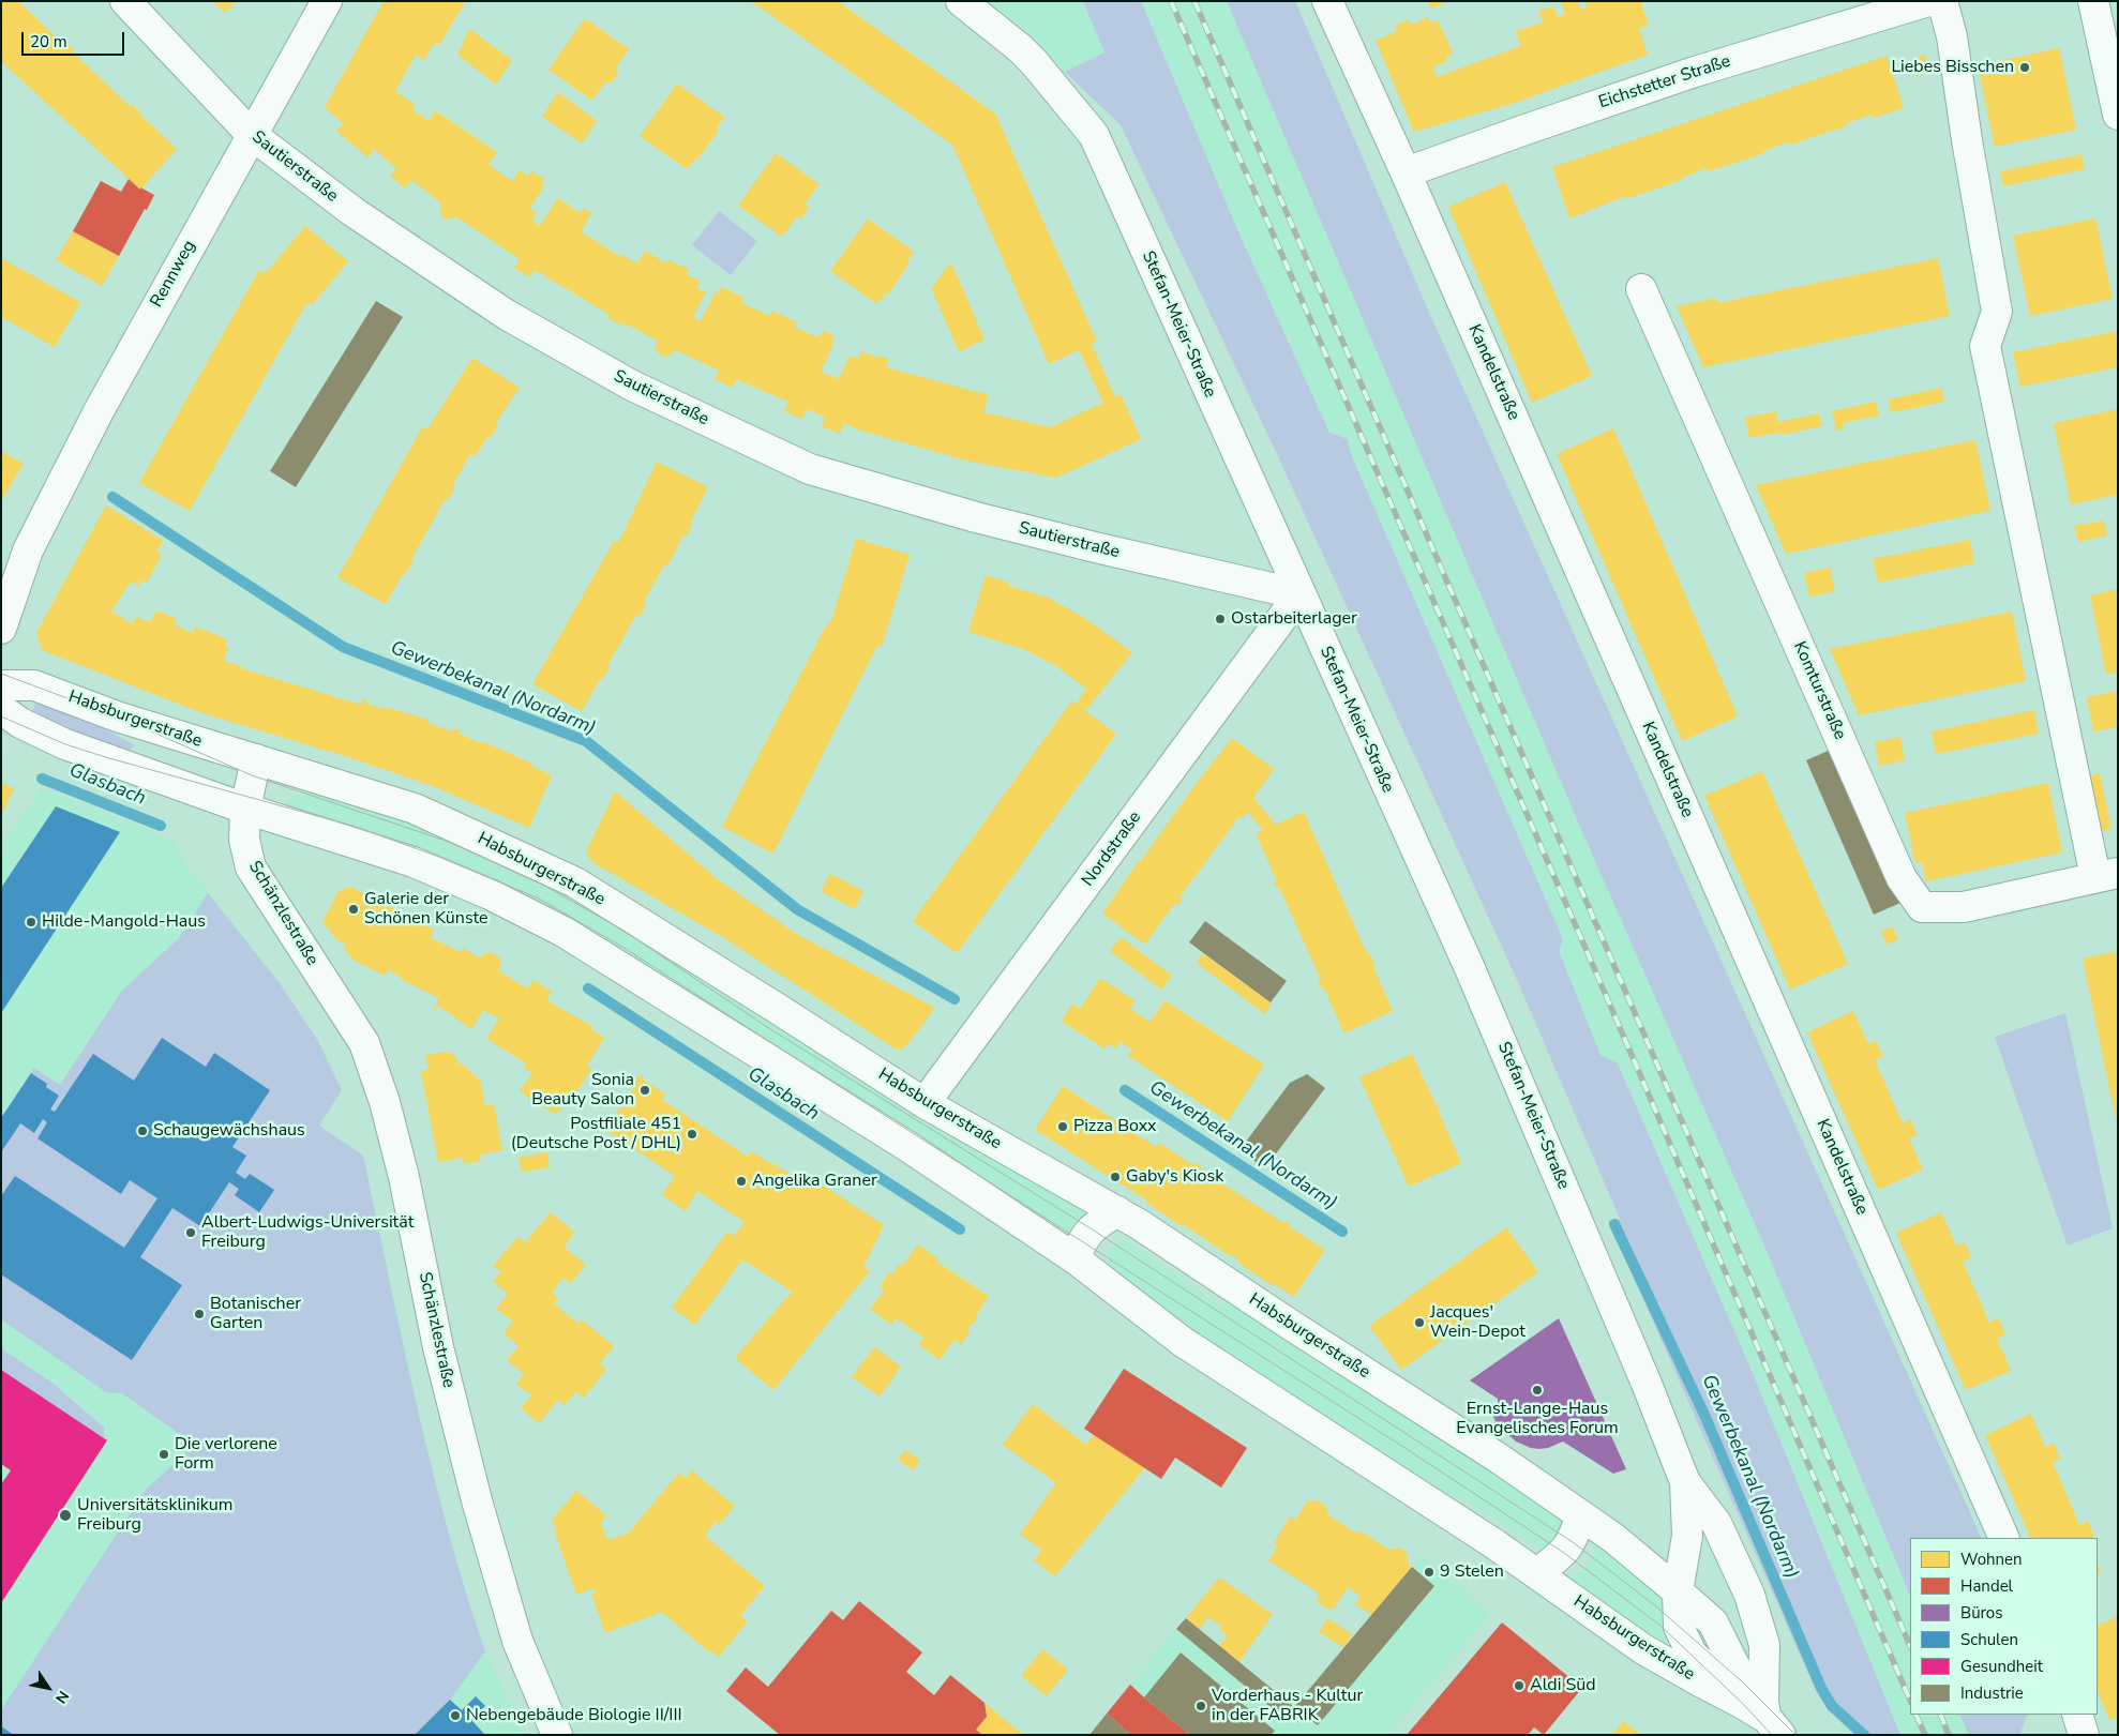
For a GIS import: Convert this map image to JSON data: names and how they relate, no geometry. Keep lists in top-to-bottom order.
{
  "streets": {
    "street": [
      "Eichstetter Straße",
      "Sautierstraße",
      "Rennweg",
      "Stefan-Meier-Straße",
      "Kandelstraße",
      "Komturstraße",
      "Habsburgerstraße",
      "Nordstraße",
      "Schänzlestraße"
    ]
  },
  "crossings": [
    ["Eichstetter Straße", "Kandelstraße"],
    ["Sautierstraße", "Rennweg"],
    ["Sautierstraße", "Stefan-Meier-Straße"],
    ["Sautierstraße", "Nordstraße"],
    ["Stefan-Meier-Straße", "Habsburgerstraße"],
    ["Stefan-Meier-Straße", "Nordstraße"],
    ["Habsburgerstraße", "Nordstraße"],
    ["Habsburgerstraße", "Schänzlestraße"]
  ],
  "water": ["Gewerbekanal (Nordarm)", "Glasbach"],
  "places": [
    "Liebes Bisschen",
    "Ostarbeiterlager",
    "Galerie der Schönen Künste",
    "Hilde-Mangold-Haus",
    "Sonia Beauty Salon",
    "Pizza Boxx",
    "Schaugewächshaus",
    "Postfiliale 451 (Deutsche Post / DHL)",
    "Gaby's Kiosk",
    "Angelika Graner",
    "Albert-Ludwigs-Universität Freiburg",
    "Botanischer Garten",
    "Jacques' Wein-Depot",
    "Ernst-Lange-Haus Evangelisches Forum",
    "Die verlorene Form",
    "Universitätsklinikum Freiburg",
    "9 Stelen",
    "Aldi Süd",
    "Vorderhaus - Kultur in der FABRIK",
    "Nebengebäude Biologie II/III"
  ],
  "legend": [
    "Wohnen",
    "Handel",
    "Büros",
    "Schulen",
    "Gesundheit",
    "Industrie"
  ],
  "scale_bar": "20 m",
  "north": "bottom right"
}
